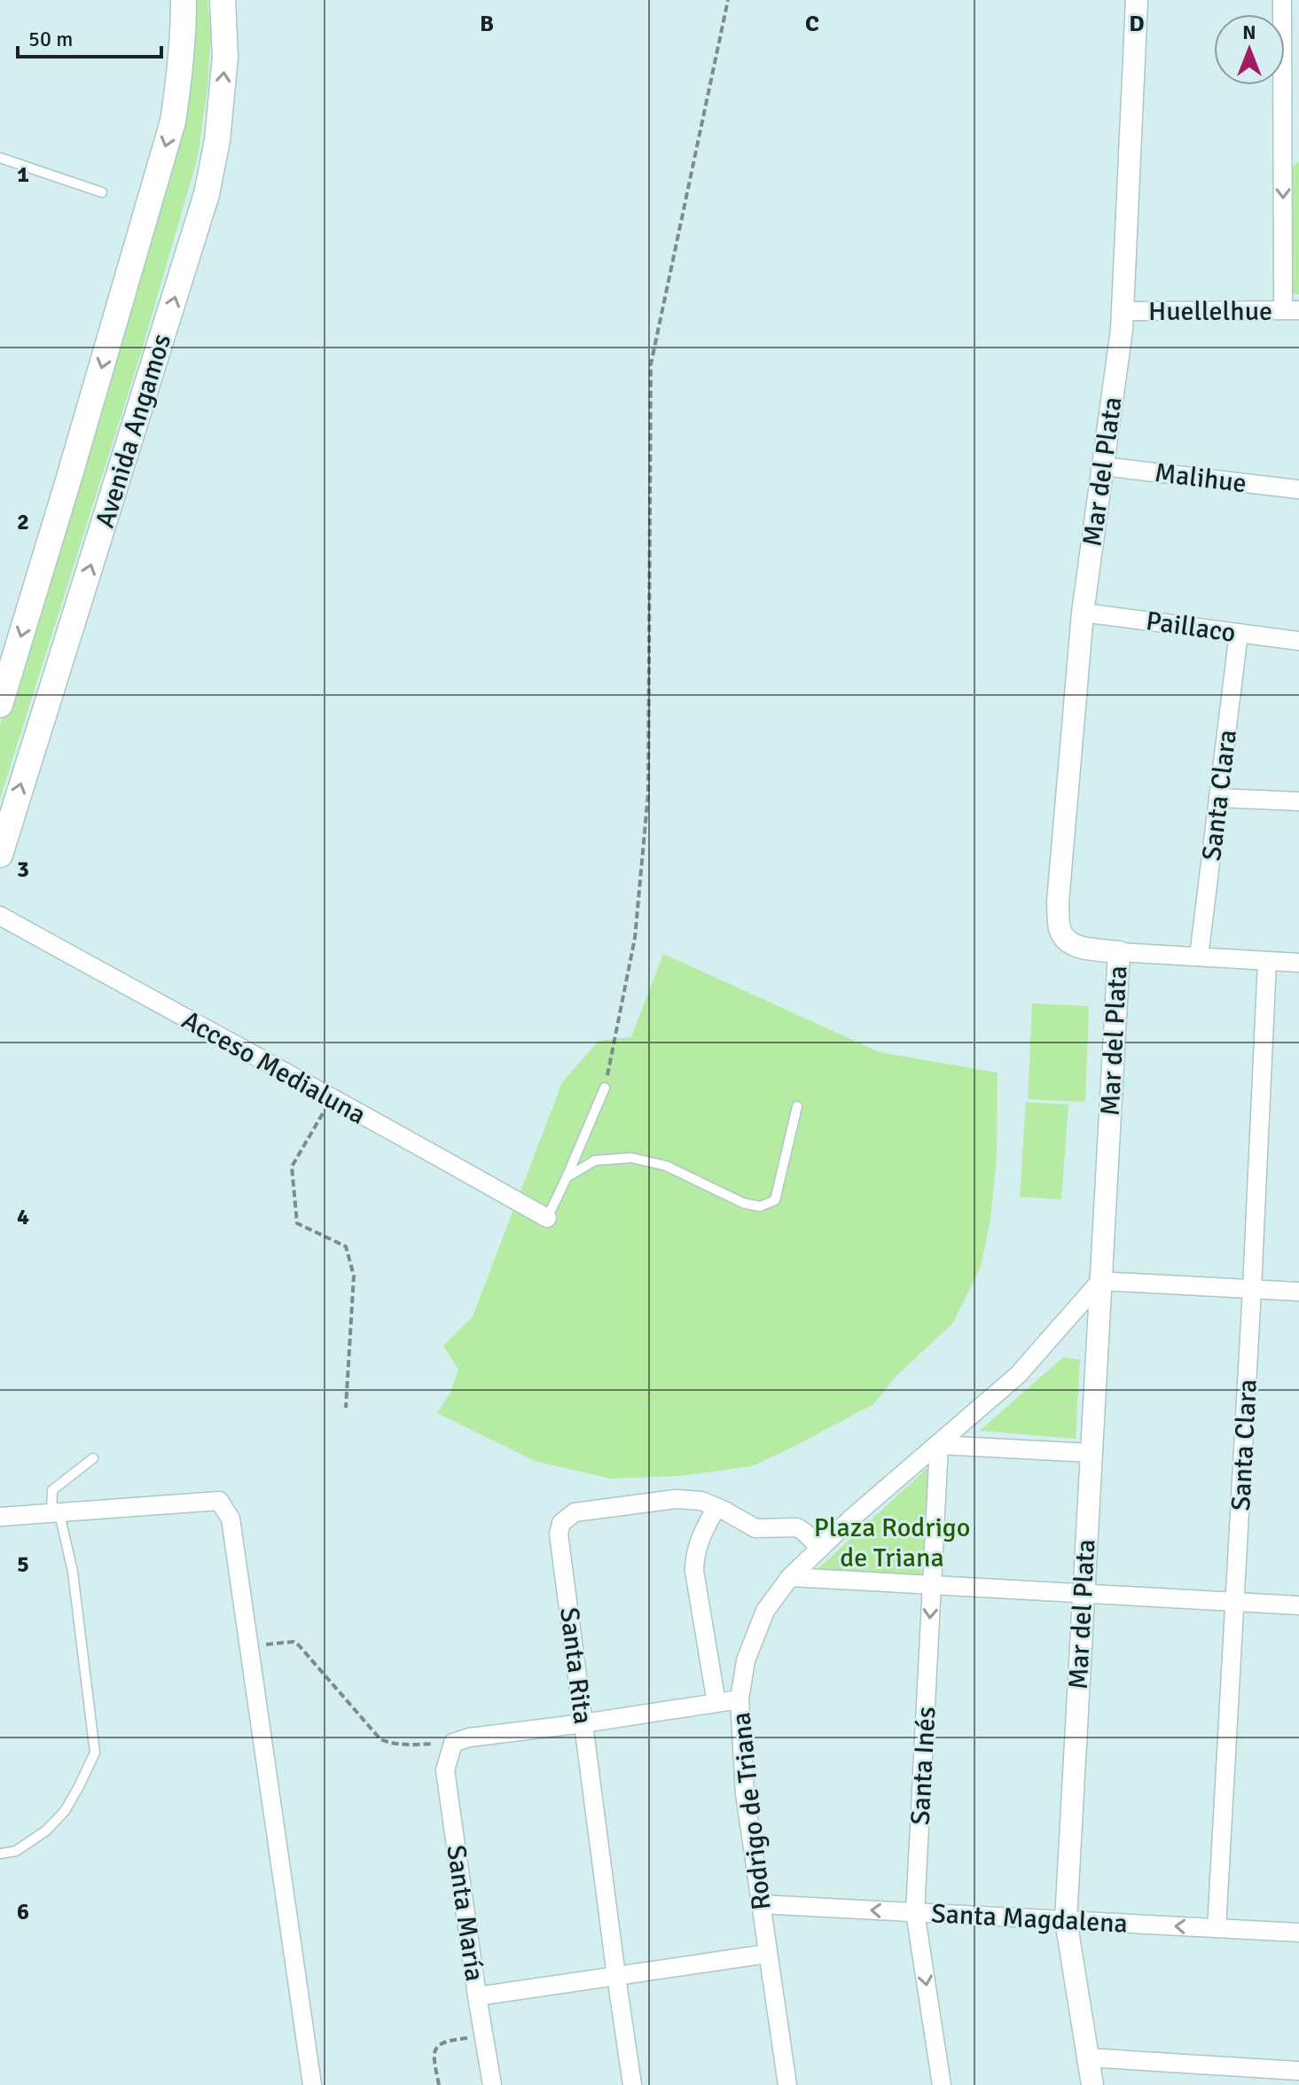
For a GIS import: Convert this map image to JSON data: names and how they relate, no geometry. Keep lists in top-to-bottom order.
{
  "streets": {
    "main road": ["Avenida Angamos"],
    "street": [
      "Huellelhue",
      "Mar del Plata",
      "Malihue",
      "Paillaco",
      "Santa Clara",
      "Acceso Medialuna",
      "Santa Rita",
      "Santa Inés",
      "Rodrigo de Triana",
      "Santa María",
      "Santa Magdalena"
    ]
  },
  "crossings": [
    ["Huellelhue", "Mar del Plata"],
    ["Mar del Plata", "Malihue"],
    ["Mar del Plata", "Paillaco"],
    ["Mar del Plata", "Rodrigo de Triana"],
    ["Mar del Plata", "Santa Magdalena"],
    ["Paillaco", "Santa Clara"],
    ["Santa Clara", "Santa Magdalena"],
    ["Santa Rita", "Rodrigo de Triana"],
    ["Santa Inés", "Rodrigo de Triana"],
    ["Santa Inés", "Santa Magdalena"],
    ["Rodrigo de Triana", "Santa Magdalena"]
  ],
  "one_way": ["Santa Inés"],
  "parks": ["Plaza Rodrigo de Triana"],
  "scale_bar": "50 m",
  "north": "top",
  "grid": {
    "columns": ["B", "C", "D"],
    "rows": [
      "1",
      "2",
      "3",
      "4",
      "5",
      "6"
    ]
  }
}
